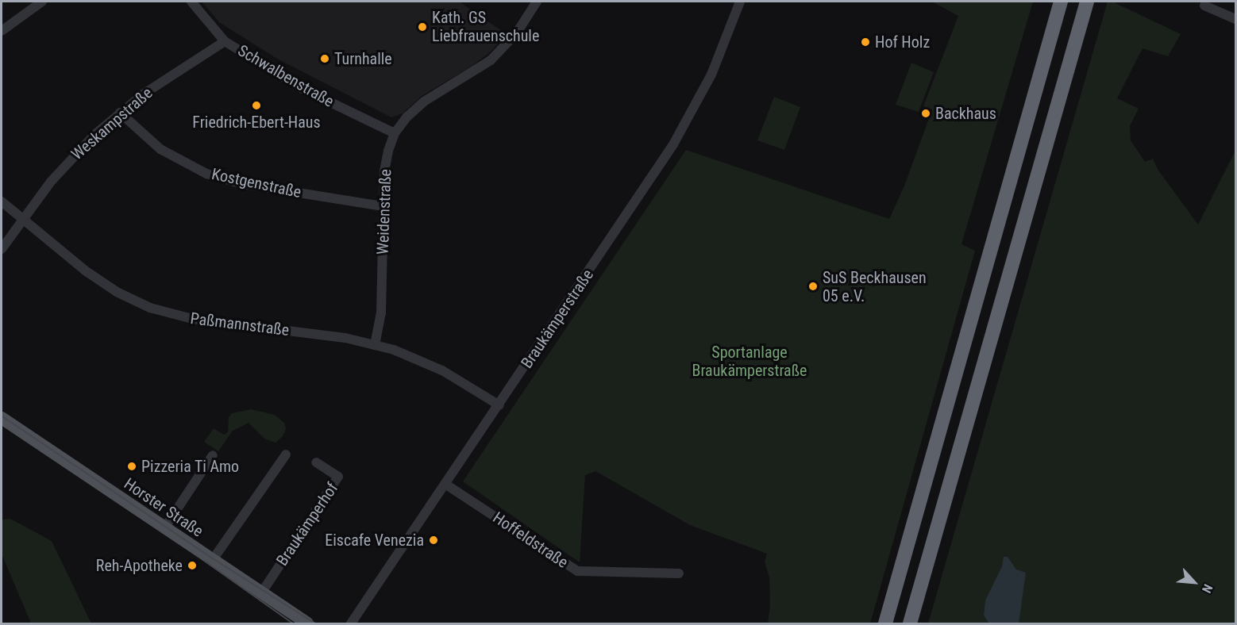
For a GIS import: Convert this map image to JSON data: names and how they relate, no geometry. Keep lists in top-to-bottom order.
{
  "streets": {
    "main road": ["Horster Straße"],
    "street": [
      "Schwalbenstraße",
      "Weskampstraße",
      "Kostgenstraße",
      "Weidenstraße",
      "Braukämperstraße",
      "Paßmannstraße",
      "Braukämperhof",
      "Hoffeldstraße"
    ]
  },
  "crossings": [
    ["Schwalbenstraße", "Weskampstraße"],
    ["Schwalbenstraße", "Weidenstraße"],
    ["Weskampstraße", "Kostgenstraße"],
    ["Weskampstraße", "Paßmannstraße"],
    ["Kostgenstraße", "Weidenstraße"],
    ["Weidenstraße", "Paßmannstraße"],
    ["Braukämperstraße", "Paßmannstraße"],
    ["Braukämperstraße", "Hoffeldstraße"],
    ["Horster Straße", "Braukämperhof"]
  ],
  "parks": ["Sportanlage Braukämperstraße"],
  "places": [
    "Kath. GS Liebfrauenschule",
    "Hof Holz",
    "Turnhalle",
    "Friedrich-Ebert-Haus",
    "Backhaus",
    "SuS Beckhausen 05 e.V.",
    "Pizzeria Ti Amo",
    "Eiscafe Venezia",
    "Reh-Apotheke"
  ],
  "north": "bottom right"
}
